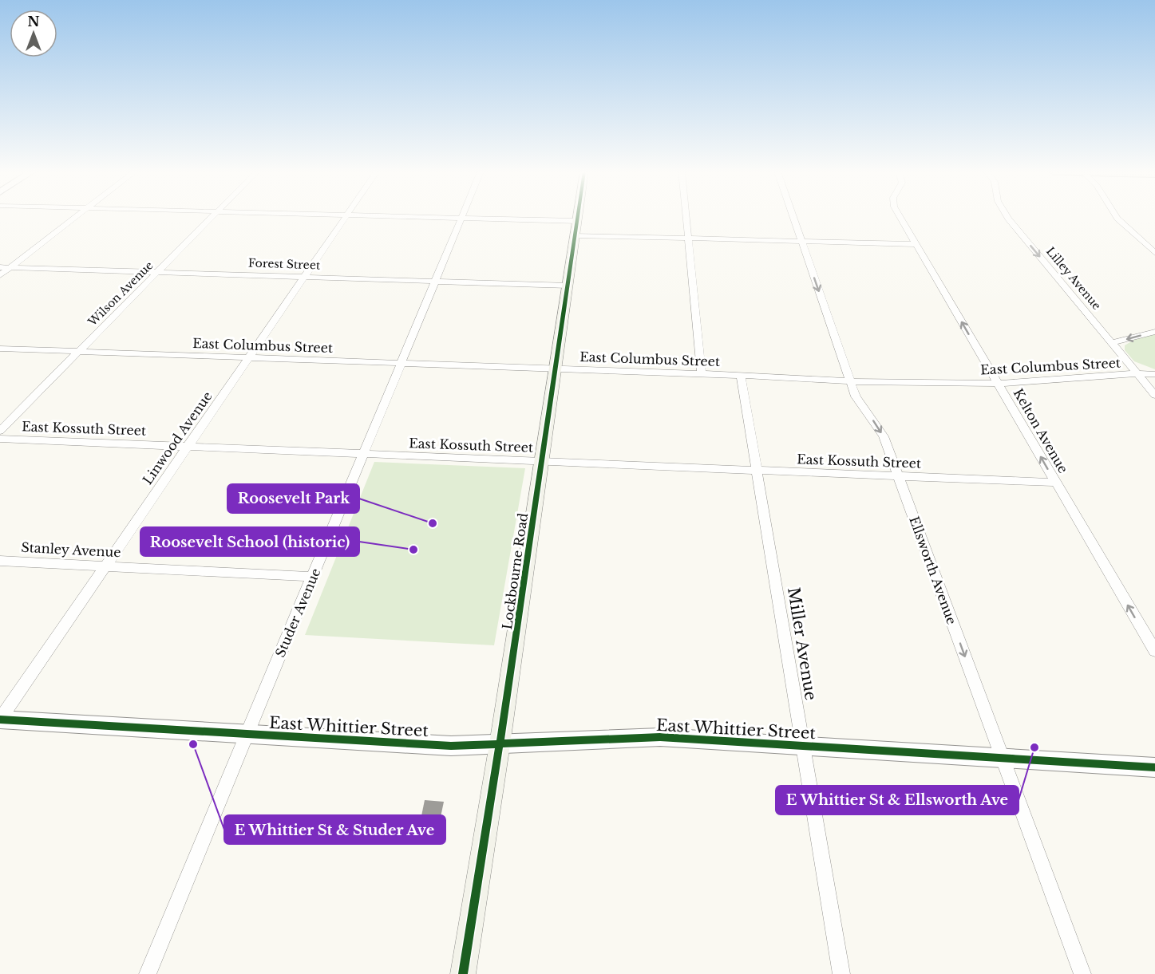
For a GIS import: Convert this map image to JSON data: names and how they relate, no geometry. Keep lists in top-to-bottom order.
{
  "streets": {
    "main road": ["Lockbourne Road"],
    "street": [
      "Forest Street",
      "Lilley Avenue",
      "Wilson Avenue",
      "East Columbus Street",
      "East Kossuth Street",
      "Kelton Avenue",
      "Linwood Avenue",
      "Stanley Avenue",
      "Ellsworth Avenue",
      "Studer Avenue",
      "Miller Avenue",
      "East Whittier Street"
    ]
  },
  "crossings": [
    ["Forest Street", "Wilson Avenue"],
    ["Forest Street", "Linwood Avenue"],
    ["Forest Street", "Lockbourne Road"],
    ["Forest Street", "Studer Avenue"],
    ["Lilley Avenue", "East Columbus Street"],
    ["Wilson Avenue", "East Columbus Street"],
    ["East Columbus Street", "Kelton Avenue"],
    ["East Columbus Street", "Linwood Avenue"],
    ["East Columbus Street", "Ellsworth Avenue"],
    ["East Columbus Street", "Lockbourne Road"],
    ["East Columbus Street", "Studer Avenue"],
    ["East Columbus Street", "Miller Avenue"],
    ["East Kossuth Street", "Kelton Avenue"],
    ["East Kossuth Street", "Linwood Avenue"],
    ["East Kossuth Street", "Ellsworth Avenue"],
    ["East Kossuth Street", "Lockbourne Road"],
    ["East Kossuth Street", "Studer Avenue"],
    ["East Kossuth Street", "Miller Avenue"],
    ["Linwood Avenue", "Stanley Avenue"],
    ["Linwood Avenue", "East Whittier Street"],
    ["Stanley Avenue", "Studer Avenue"],
    ["Ellsworth Avenue", "East Whittier Street"],
    ["Lockbourne Road", "East Whittier Street"],
    ["Studer Avenue", "East Whittier Street"],
    ["Miller Avenue", "East Whittier Street"]
  ],
  "one_way": ["Kelton Avenue", "Ellsworth Avenue"],
  "places": [
    "Roosevelt Park",
    "Roosevelt School (historic)",
    "E Whittier St & Studer Ave",
    "E Whittier St & Ellsworth Ave"
  ],
  "north": "top"
}
